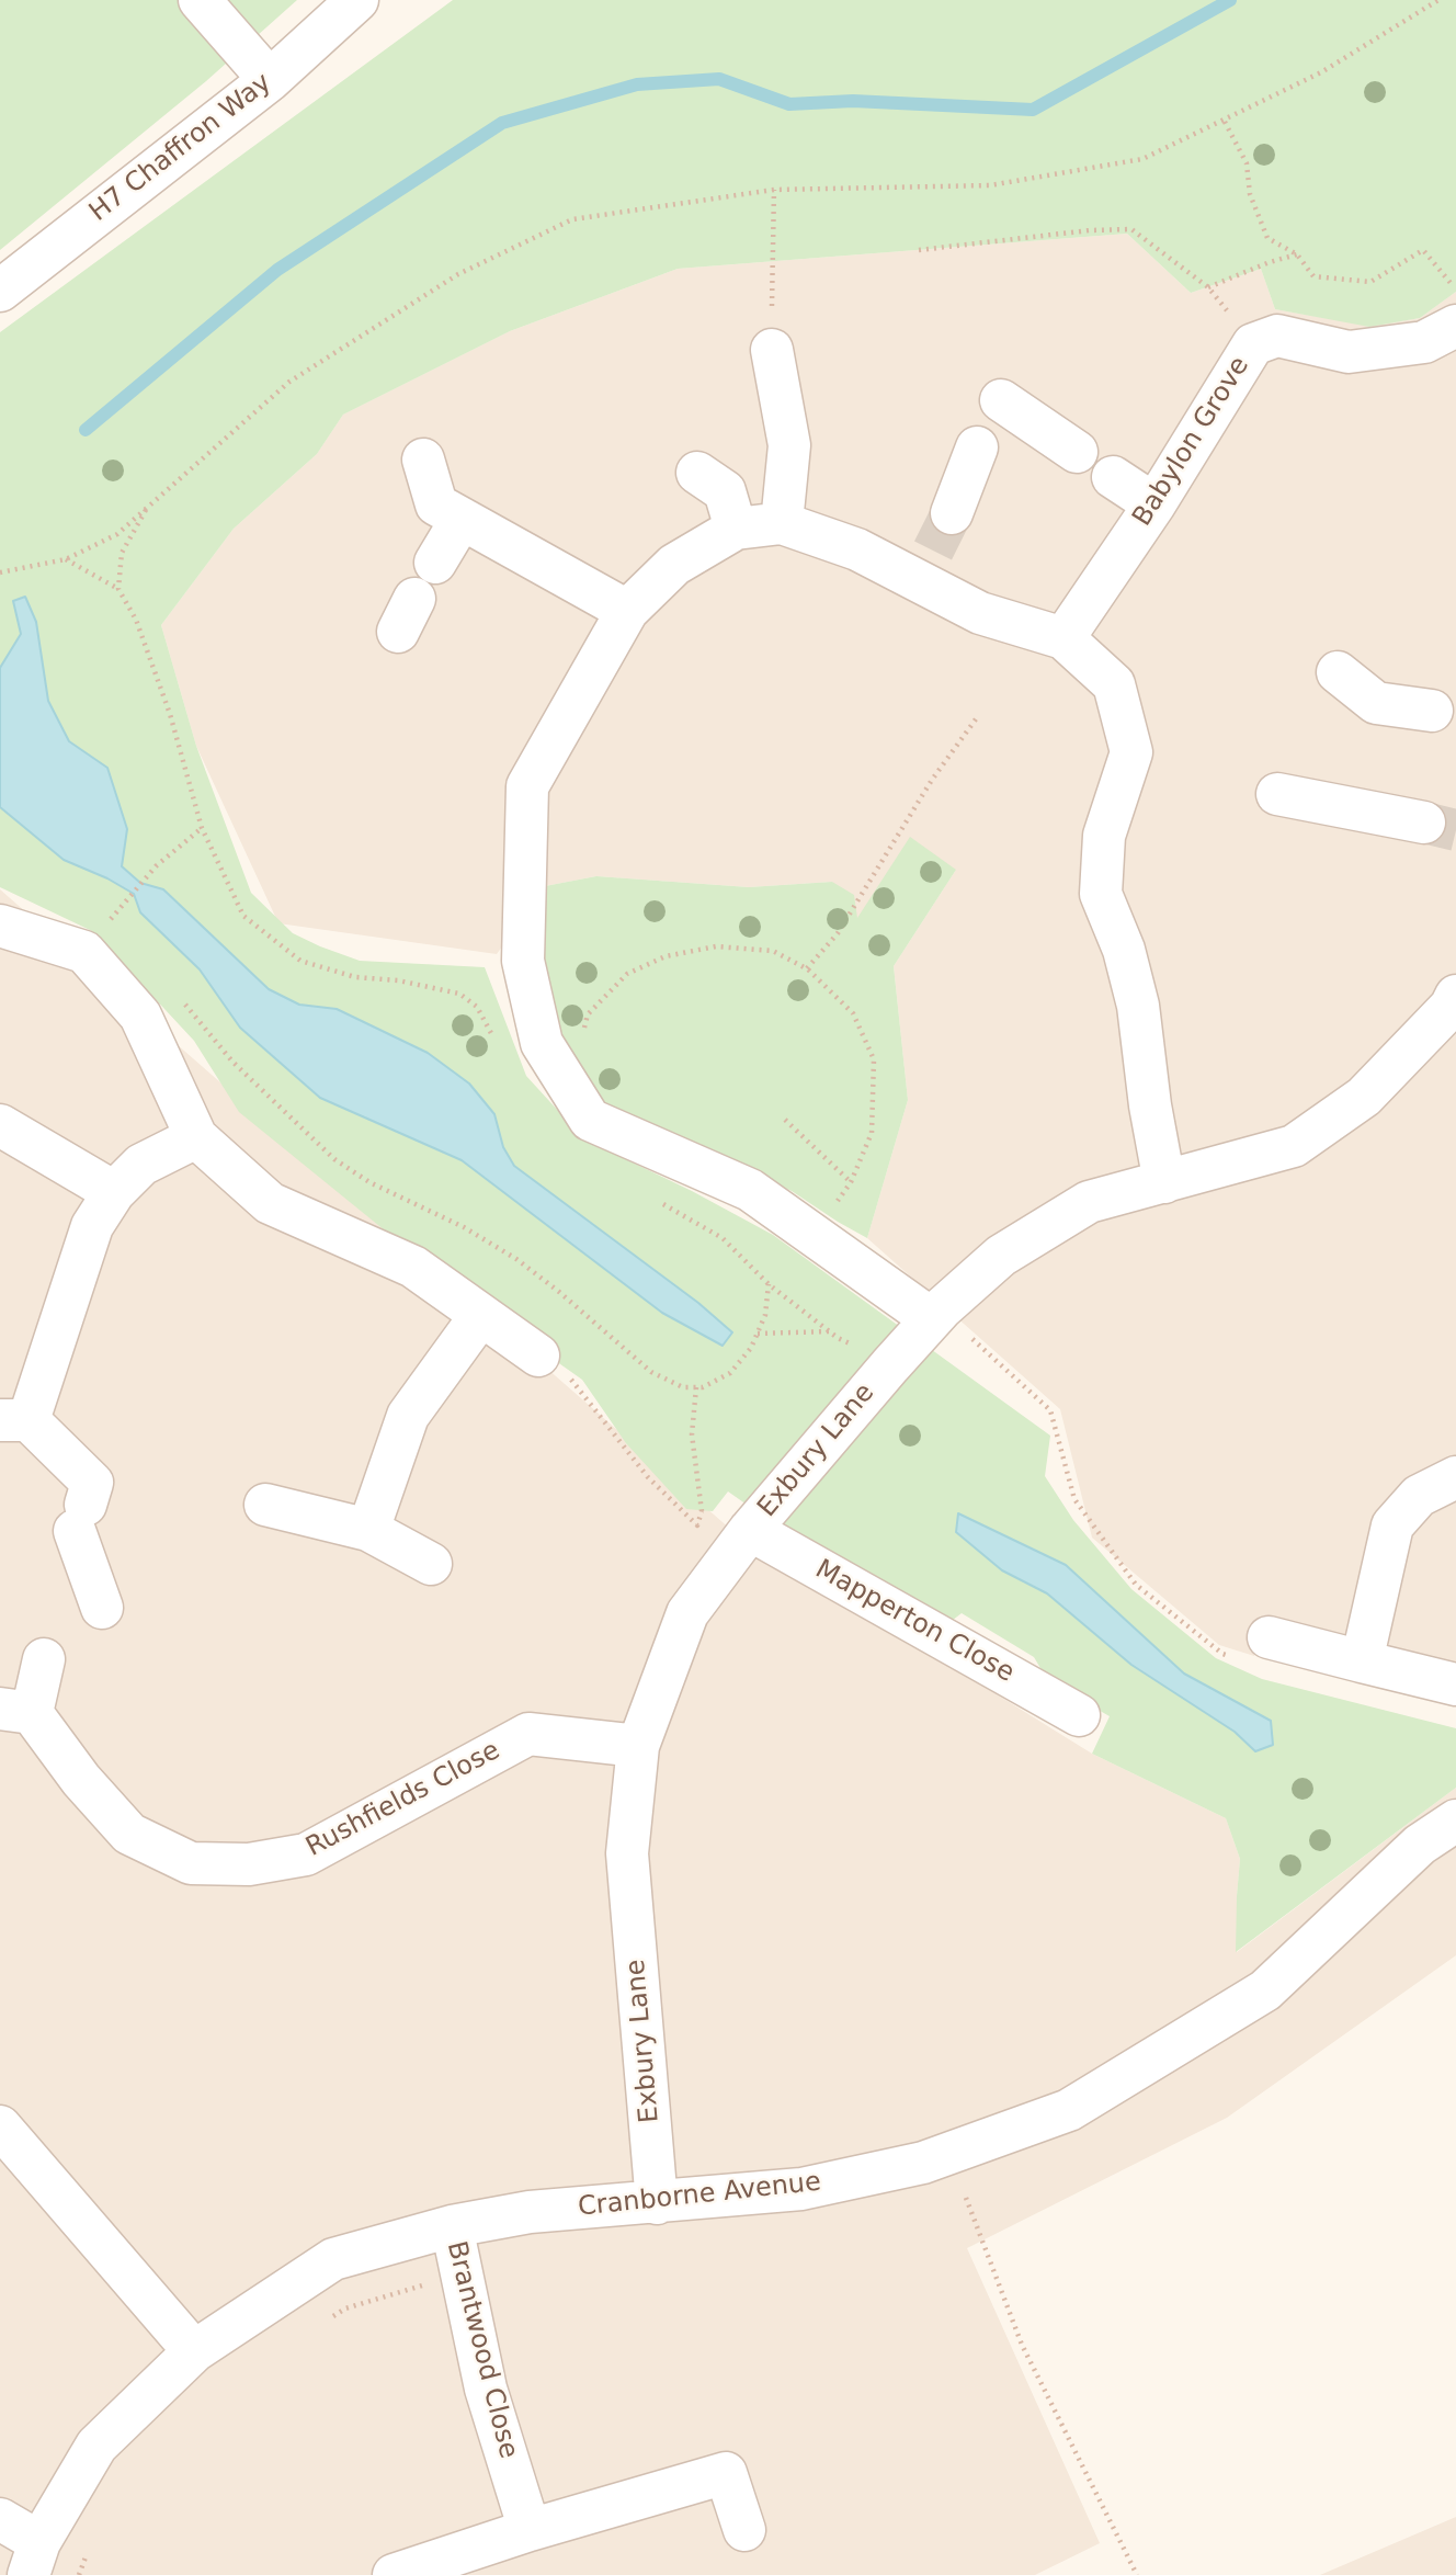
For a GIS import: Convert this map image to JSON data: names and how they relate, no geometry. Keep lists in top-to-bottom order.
{
  "streets": {
    "street": [
      "H7 Chaffron Way",
      "Babylon Grove",
      "Exbury Lane",
      "Mapperton Close",
      "Rushfields Close",
      "Cranborne Avenue",
      "Brantwood Close"
    ]
  },
  "crossings": [
    ["Exbury Lane", "Mapperton Close"],
    ["Exbury Lane", "Rushfields Close"],
    ["Exbury Lane", "Cranborne Avenue"],
    ["Cranborne Avenue", "Brantwood Close"]
  ]
}
